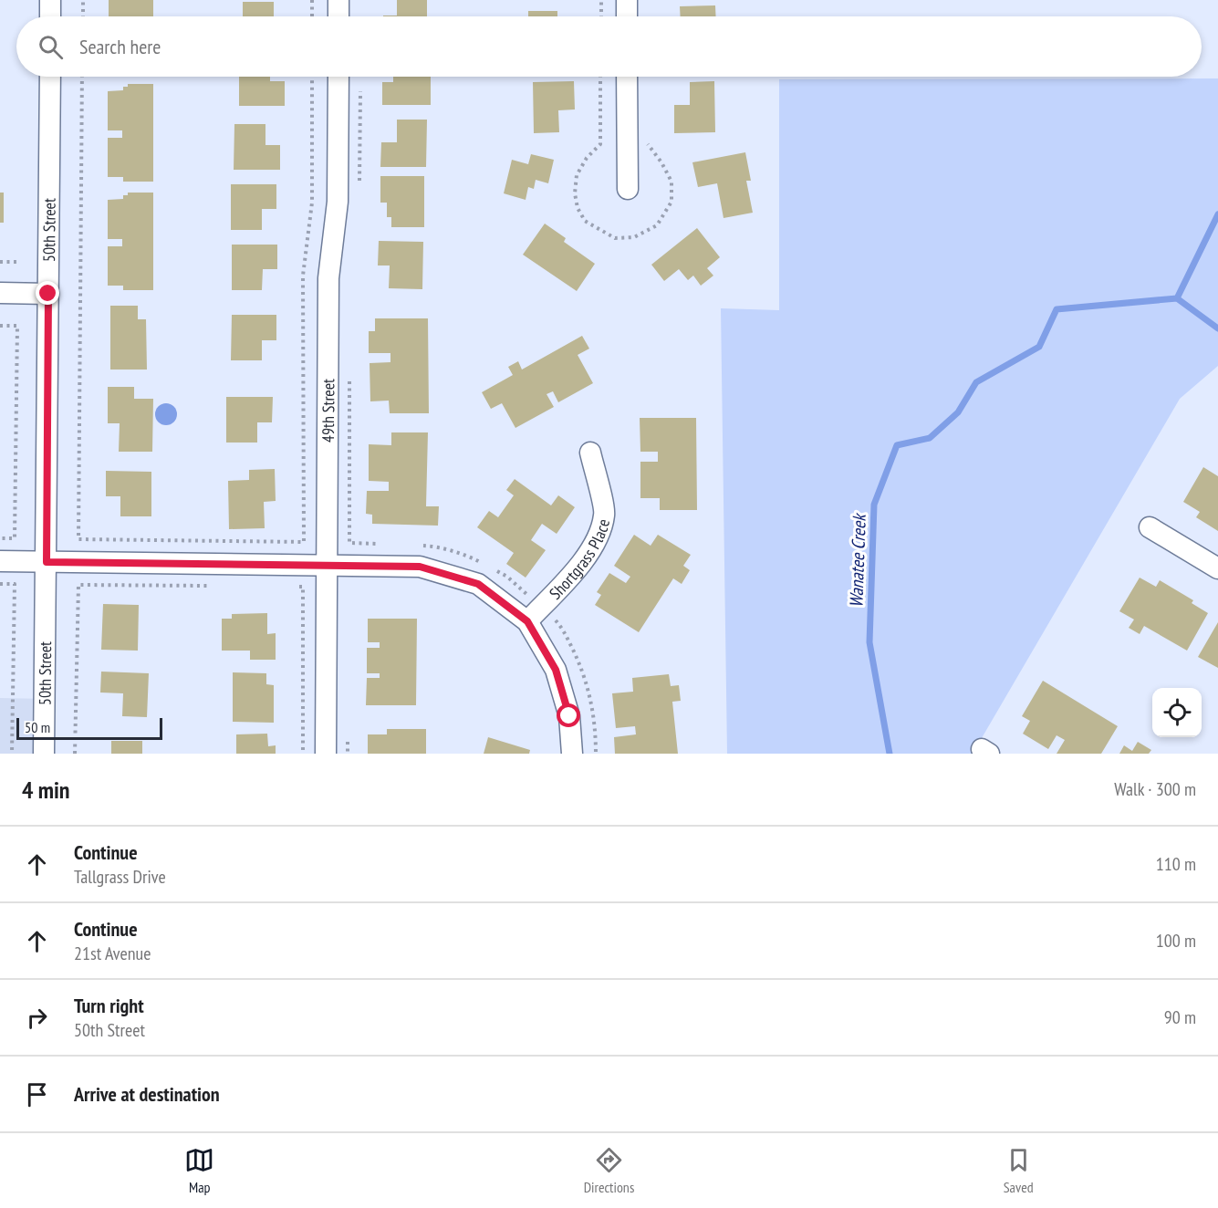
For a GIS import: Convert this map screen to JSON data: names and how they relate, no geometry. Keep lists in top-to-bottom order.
{
  "streets": {
    "street": ["50th Street", "49th Street", "Shortgrass Place"]
  },
  "water": ["Wanatee Creek"],
  "scale_bar": "50 m",
  "page": {
    "search": "Search here",
    "scale": "50 m",
    "heading": ["4 min", "Walk · 300 m"],
    "list": [
      ["Continue", "Tallgrass Drive", "110 m"],
      ["Continue", "21st Avenue", "100 m"],
      ["Turn right", "50th Street", "90 m"],
      "Arrive at destination"
    ],
    "nav": ["Map", "Directions", "Saved"]
  }
}
